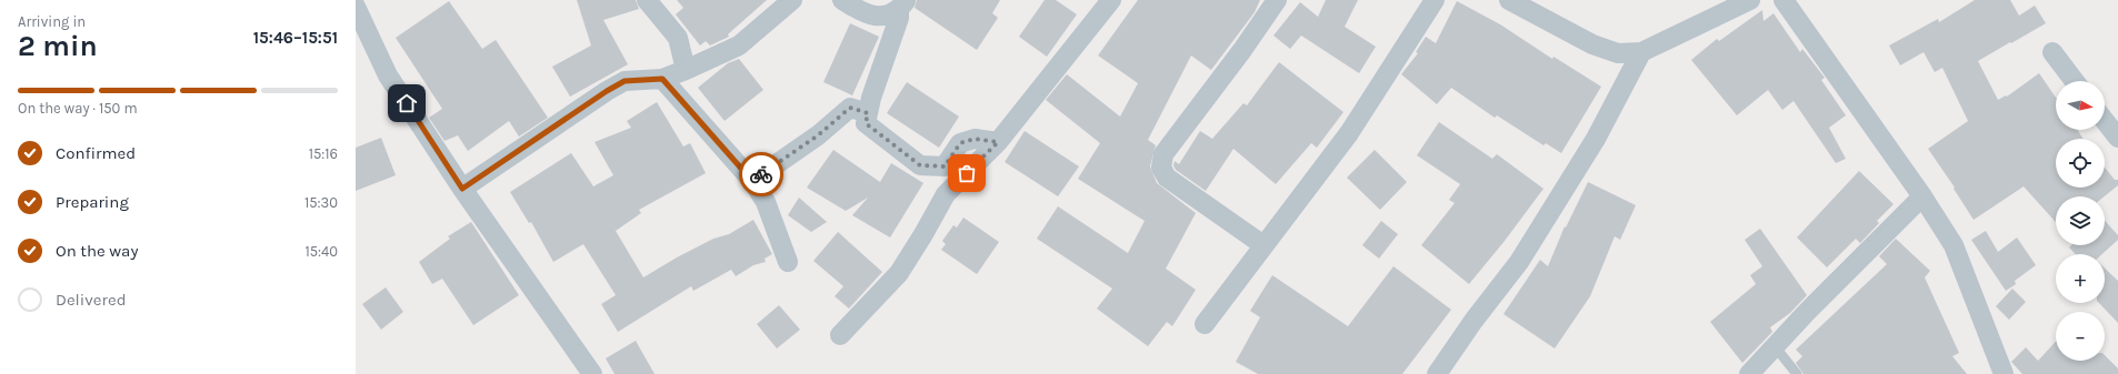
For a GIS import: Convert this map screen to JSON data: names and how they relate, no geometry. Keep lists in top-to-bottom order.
{
  "north": "right",
  "page": {
    "heading": ["2 min", "Arriving in", "15:46–15:51"],
    "bar": "On the way · 150 m",
    "map_buttons": ["+", "−"],
    "list": [
      ["Confirmed", "15:16"],
      ["Preparing", "15:30"],
      ["On the way", "15:40"],
      "Delivered"
    ]
  }
}
